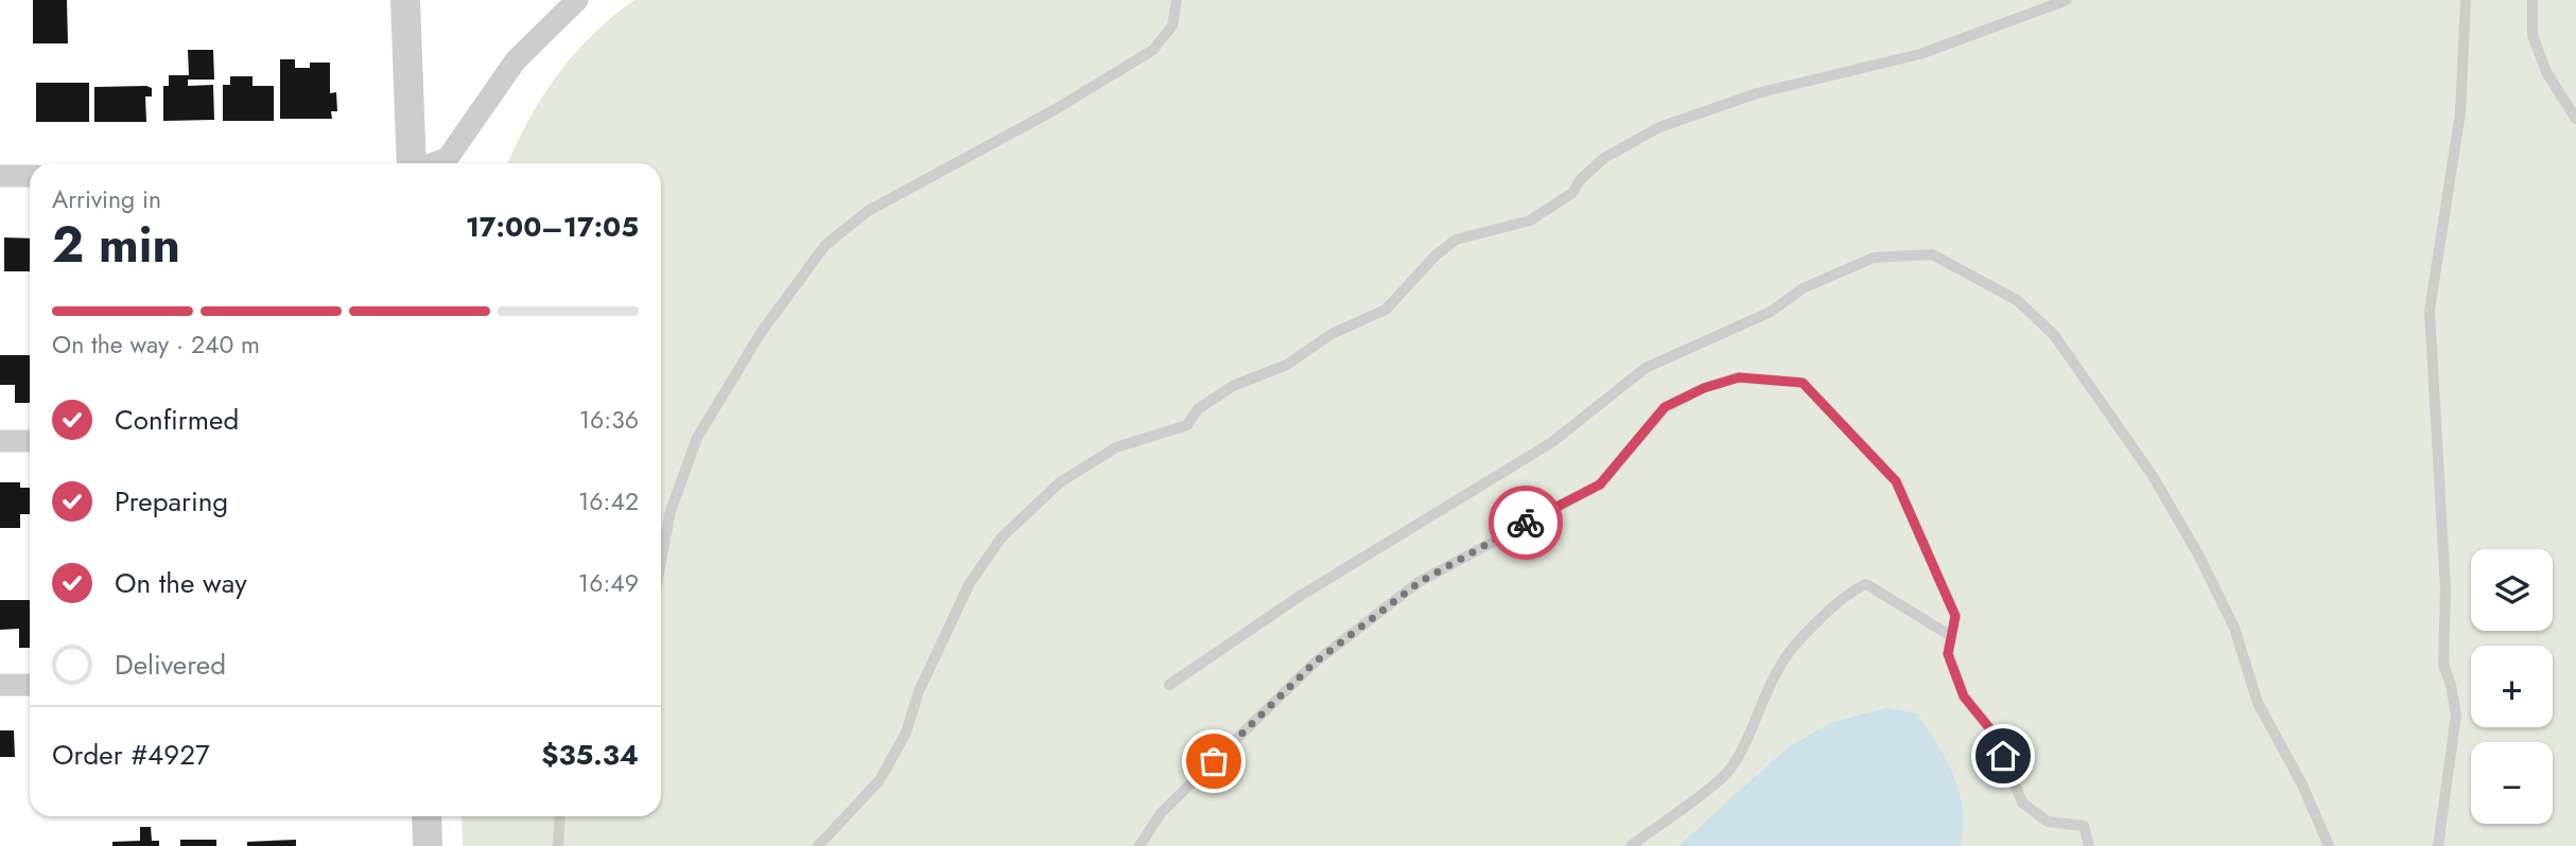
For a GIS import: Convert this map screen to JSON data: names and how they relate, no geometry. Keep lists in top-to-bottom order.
{
  "page": {
    "heading": ["2 min", "Arriving in", "17:00–17:05"],
    "panel": ["Order #4927", "$35.34"],
    "bar": "On the way · 240 m",
    "list": [
      ["Confirmed", "16:36"],
      ["Preparing", "16:42"],
      ["On the way", "16:49"],
      "Delivered"
    ],
    "map_buttons": ["+", "−"]
  }
}
